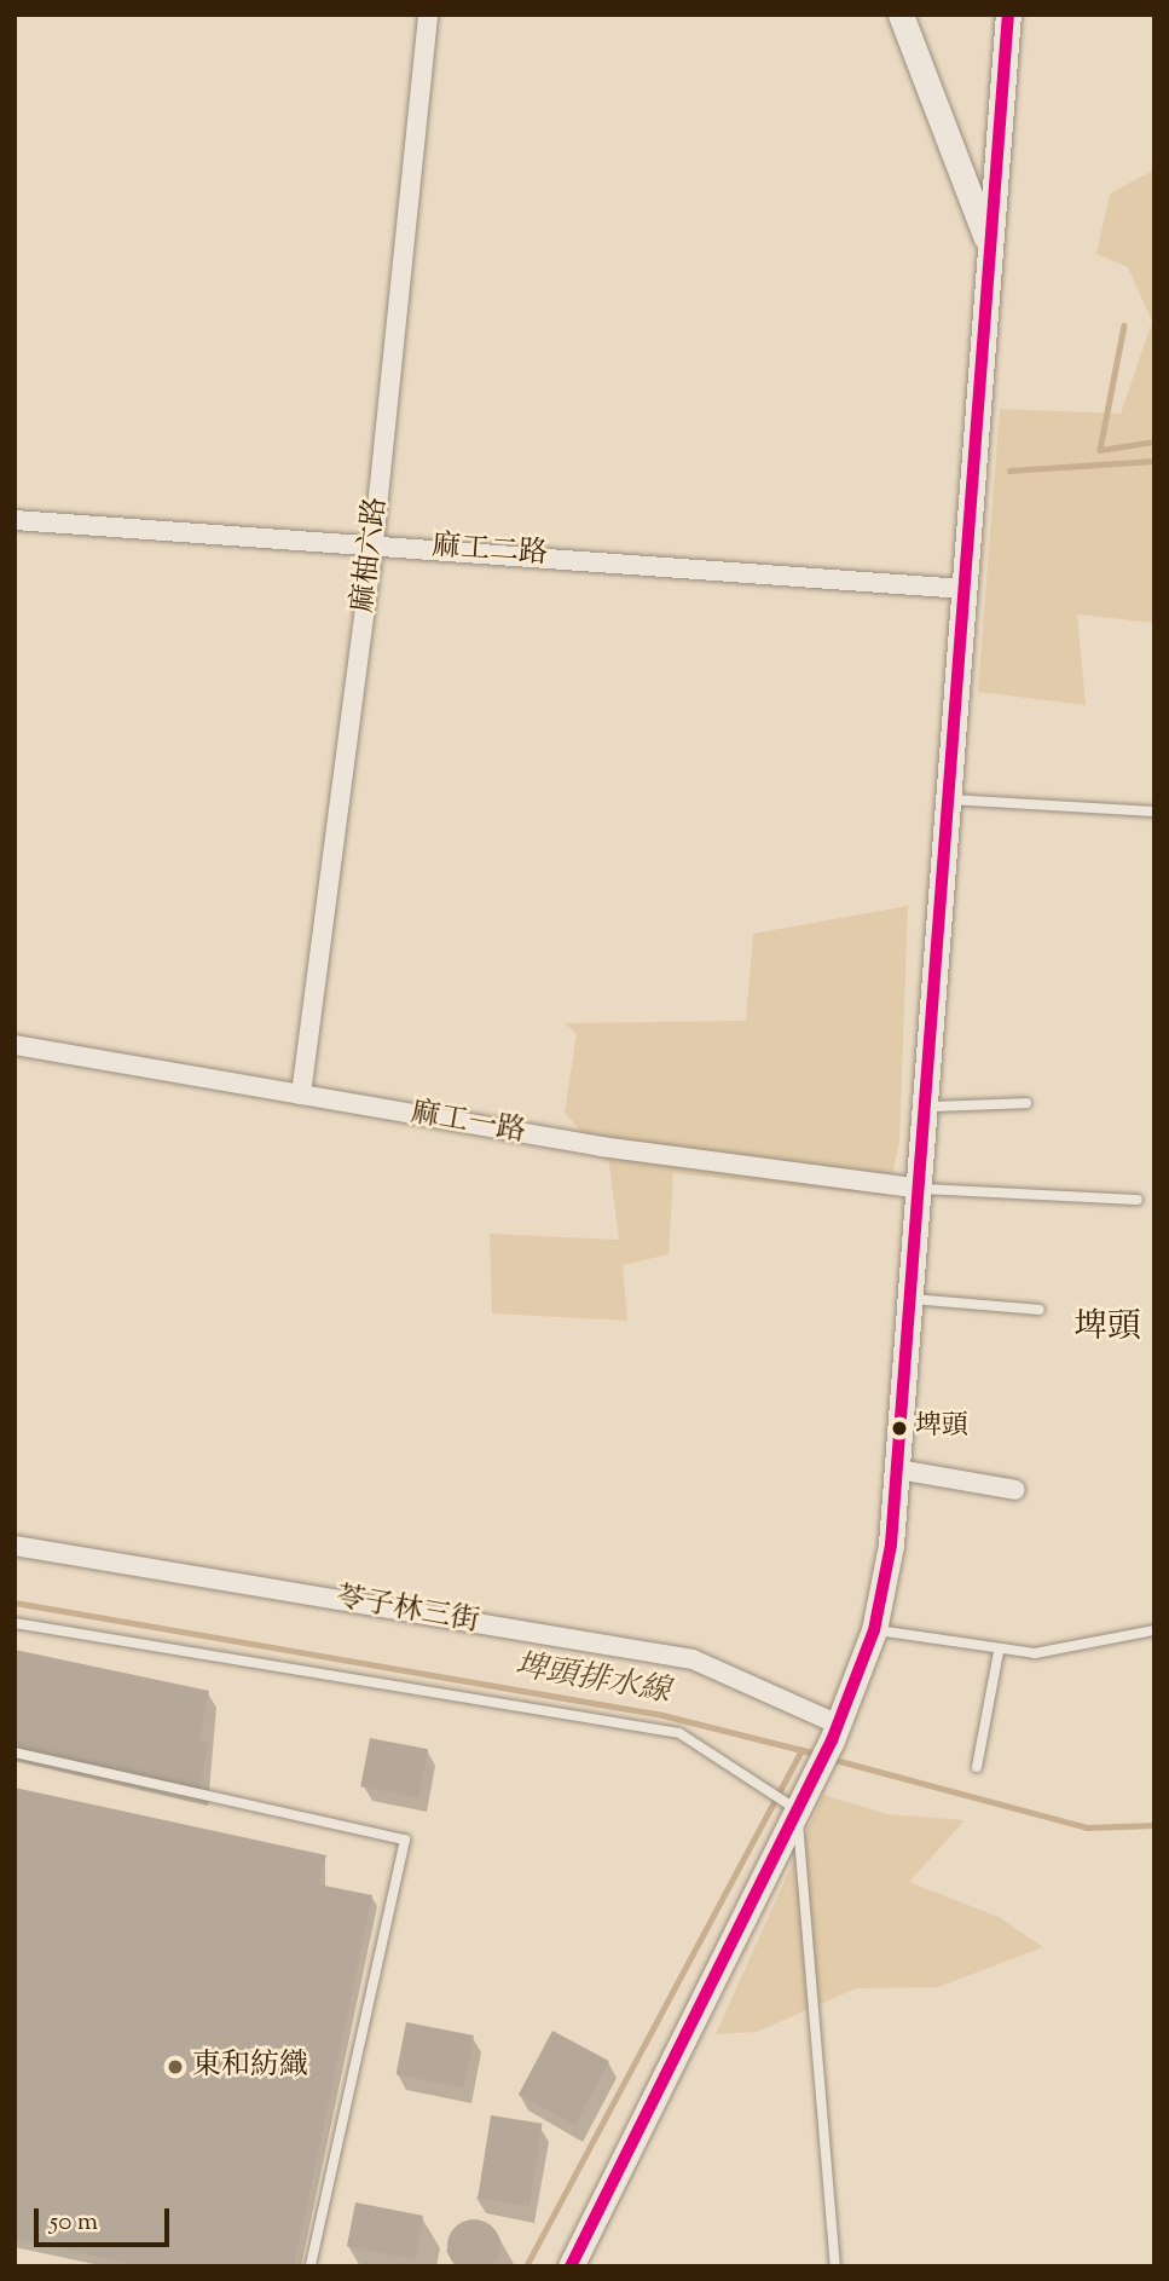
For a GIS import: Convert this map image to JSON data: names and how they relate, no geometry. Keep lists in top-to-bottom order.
{
  "streets": {
    "street": [
      "麻工二路",
      "麻柚六路",
      "麻工一路",
      "苓子林三街"
    ]
  },
  "crossings": [
    ["麻工二路", "麻柚六路"],
    ["麻柚六路", "麻工一路"]
  ],
  "districts": ["埤頭"],
  "water": ["埤頭排水線"],
  "places": ["埤頭", "東和紡織"],
  "scale_bar": "50 m"
}
